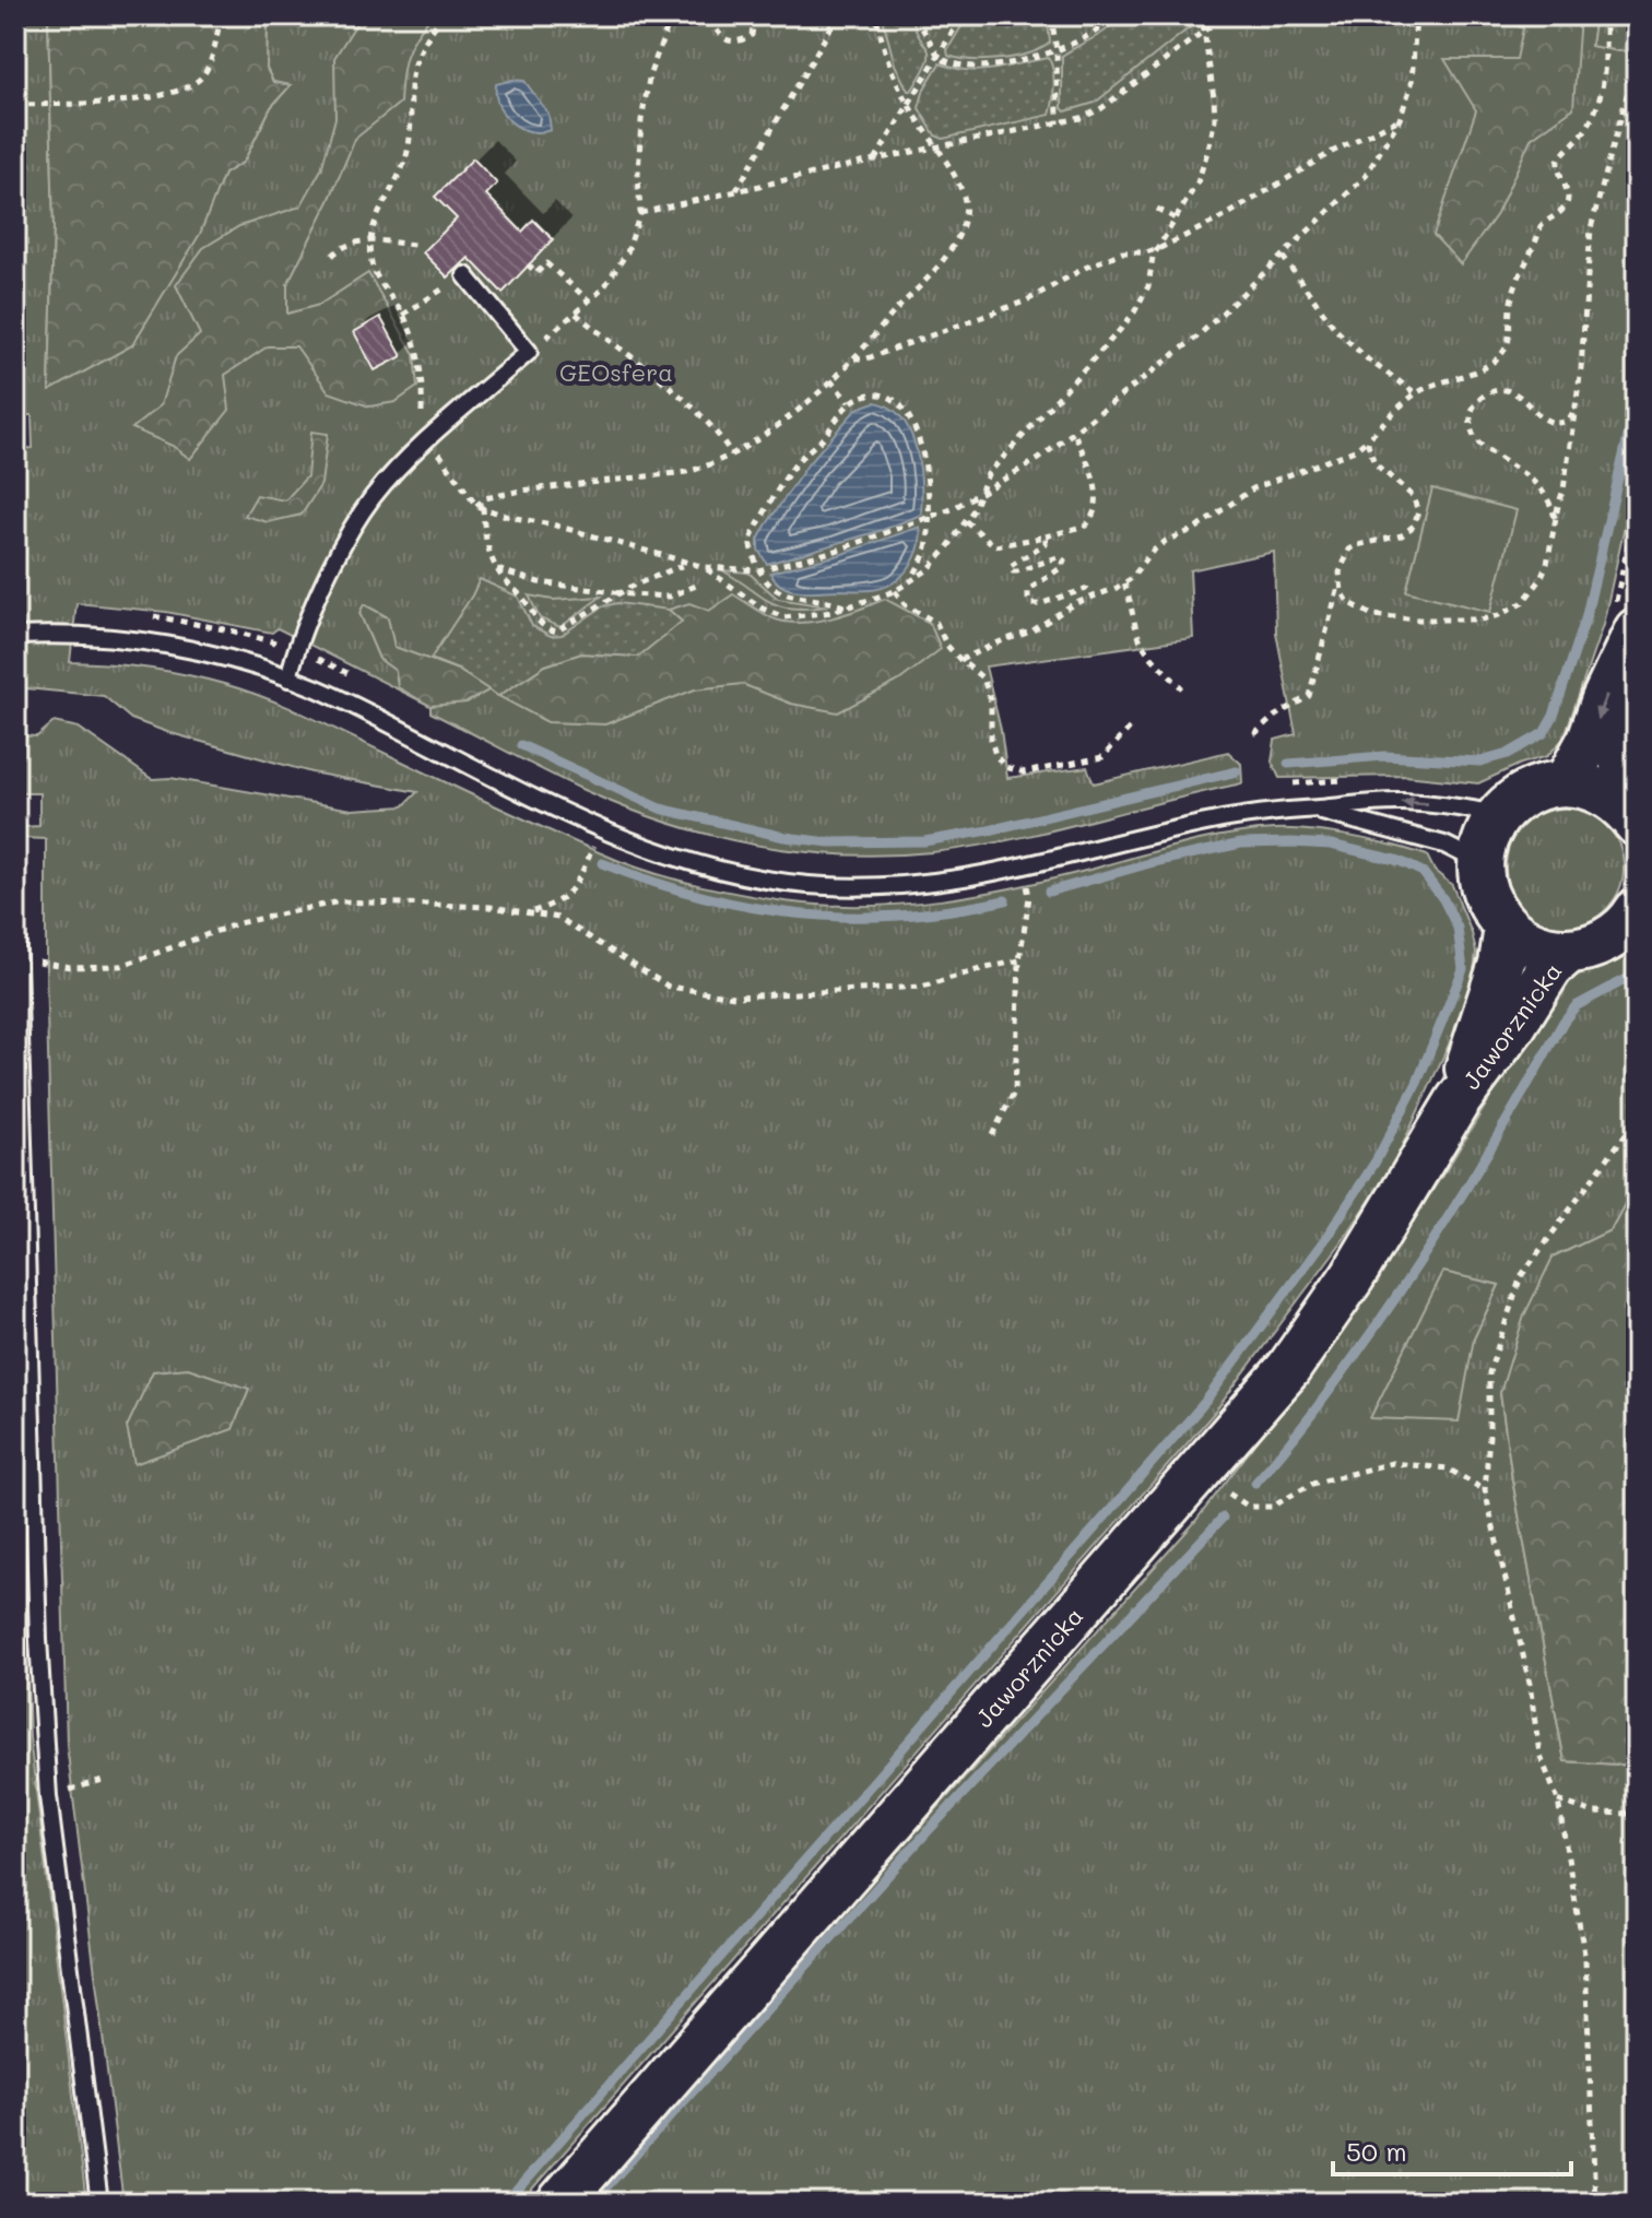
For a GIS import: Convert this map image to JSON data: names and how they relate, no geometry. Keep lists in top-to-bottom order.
{
  "streets": {
    "street": ["Jaworznicka"]
  },
  "parks": ["GEOsfera"],
  "scale_bar": "50 m"
}
